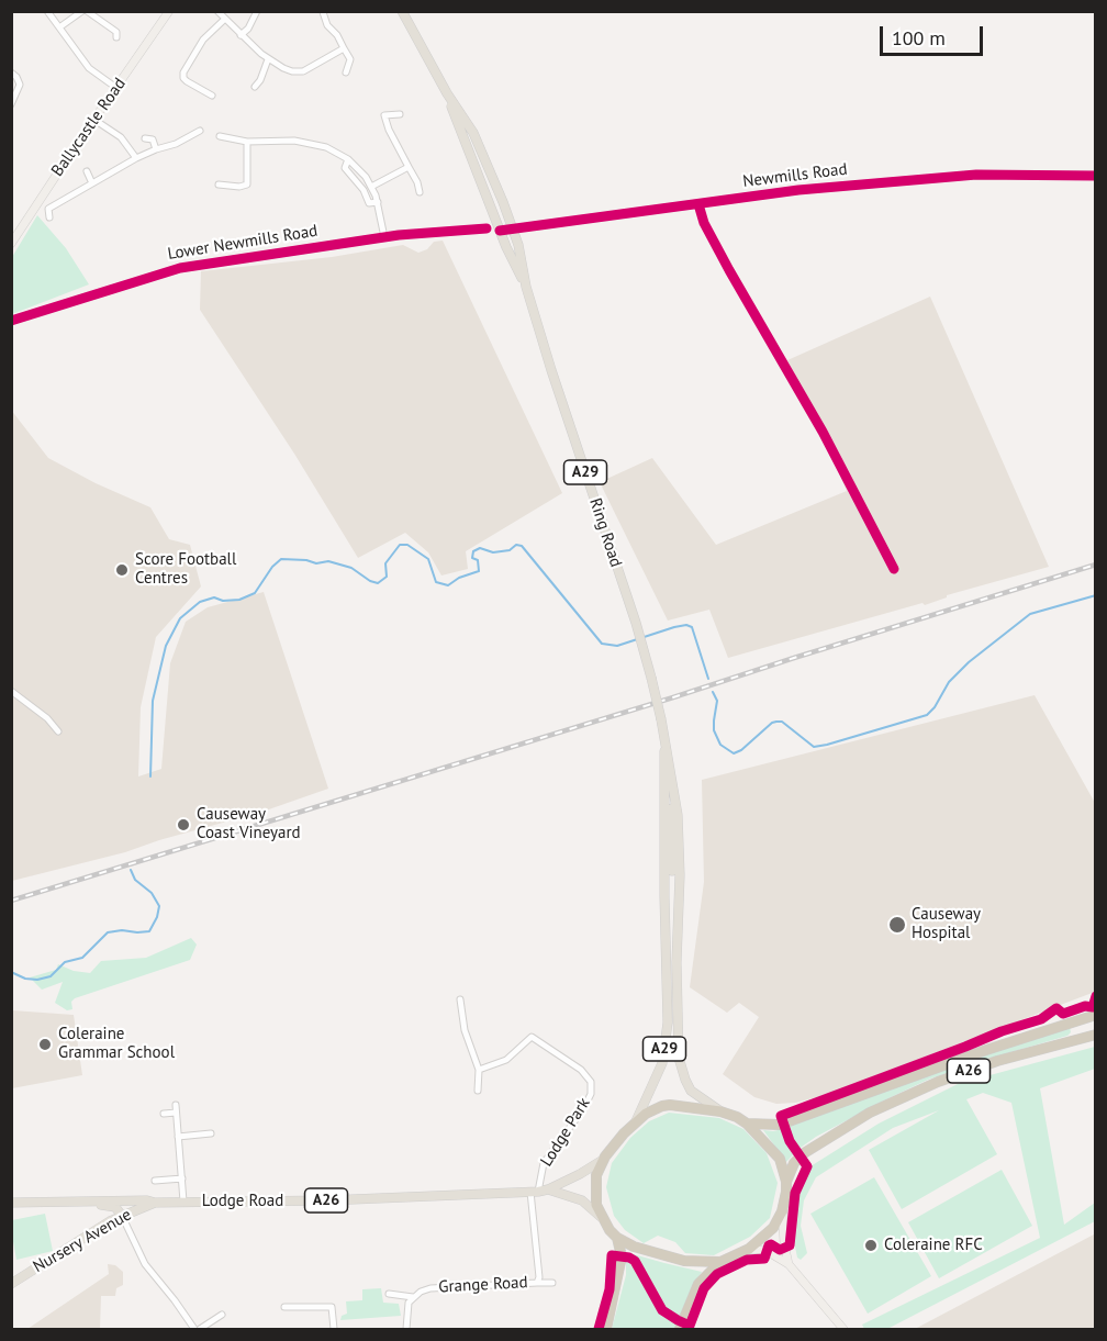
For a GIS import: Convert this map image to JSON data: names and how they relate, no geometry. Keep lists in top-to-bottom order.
{
  "streets": {
    "highway": ["A29", "A26"],
    "main road": ["Ring Road", "Lodge Road", "Nursery Avenue"],
    "street": [
      "Ballycastle Road",
      "Newmills Road",
      "Lower Newmills Road",
      "Lodge Park",
      "Grange Road"
    ]
  },
  "crossings": [
    ["Newmills Road", "Ring Road"],
    ["A29", "Ring Road"],
    ["A29", "A26"],
    ["A29", "Lodge Road"],
    ["Ring Road", "A26"],
    ["Ring Road", "Lodge Road"],
    ["A26", "Lodge Road"],
    ["Lodge Park", "Lodge Road"],
    ["Lodge Park", "Grange Road"],
    ["Lodge Road", "Nursery Avenue"],
    ["Lodge Road", "Grange Road"]
  ],
  "places": [
    "Score Football Centres",
    "Causeway Coast Vineyard",
    "Causeway Hospital",
    "Coleraine Grammar School",
    "Coleraine RFC"
  ],
  "scale_bar": "100 m"
}
